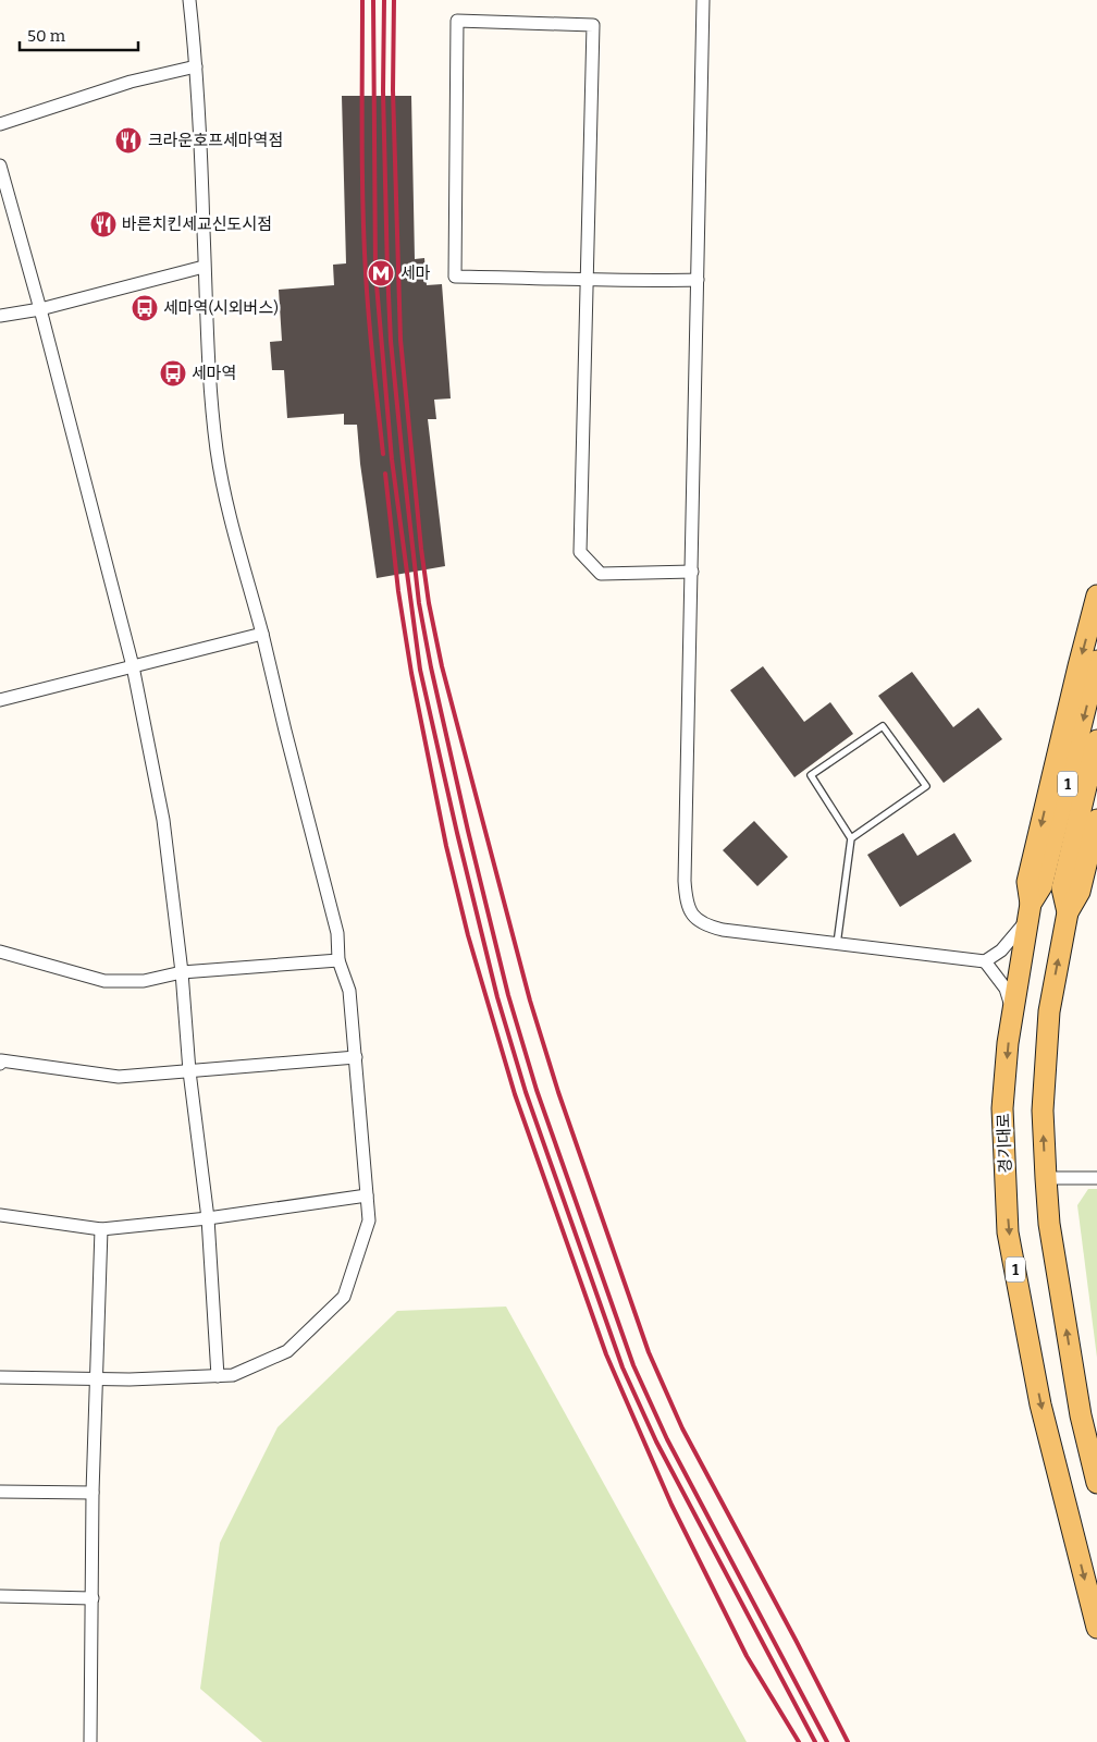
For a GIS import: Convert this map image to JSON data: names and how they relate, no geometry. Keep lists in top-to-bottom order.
{
  "streets": {
    "main road": ["1", "경기대로"]
  },
  "places": {
    "restaurant": ["크라운호프세마역점", "바른치킨세교신도시점"],
    "metro station": ["세마"],
    "bus stop": ["세마역(시외버스)", "세마역"]
  },
  "scale_bar": "50 m"
}
